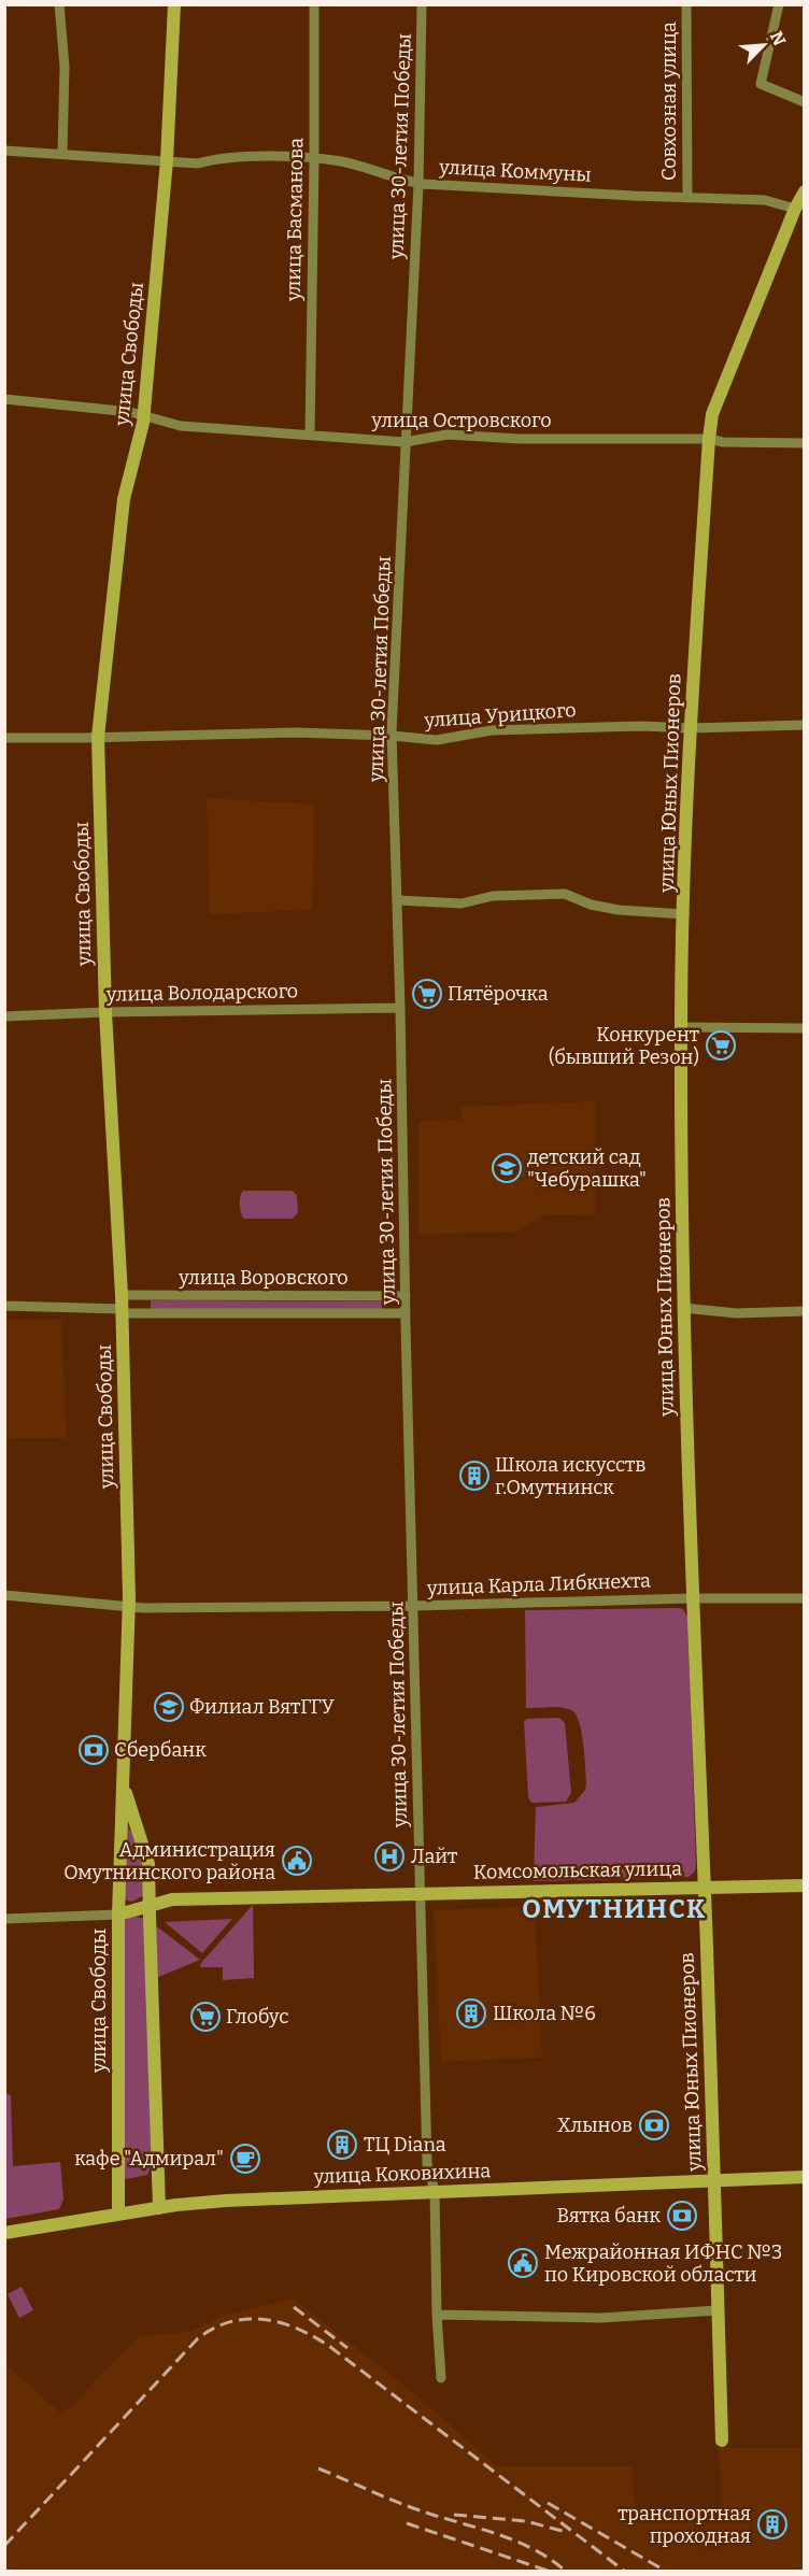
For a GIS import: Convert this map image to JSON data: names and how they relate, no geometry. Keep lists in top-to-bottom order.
{
  "streets": {
    "street": [
      "Совхозная улица",
      "улица 30-летия Победы",
      "улица Коммуны",
      "улица Басманова",
      "улица Свободы",
      "улица Островского",
      "улица Урицкого",
      "улица Юных Пионеров",
      "улица Володарского",
      "улица Воровского",
      "улица Карла Либкнехта",
      "Комсомольская улица",
      "улица Коковихина"
    ]
  },
  "crossings": [
    ["Совхозная улица", "улица Коммуны"],
    ["улица 30-летия Победы", "улица Коммуны"],
    ["улица 30-летия Победы", "улица Островского"],
    ["улица 30-летия Победы", "улица Урицкого"],
    ["улица 30-летия Победы", "улица Володарского"],
    ["улица 30-летия Победы", "улица Воровского"],
    ["улица 30-летия Победы", "улица Карла Либкнехта"],
    ["улица 30-летия Победы", "Комсомольская улица"],
    ["улица 30-летия Победы", "улица Коковихина"],
    ["улица Коммуны", "улица Басманова"],
    ["улица Коммуны", "улица Свободы"],
    ["улица Коммуны", "улица Юных Пионеров"],
    ["улица Басманова", "улица Островского"],
    ["улица Свободы", "улица Островского"],
    ["улица Свободы", "улица Урицкого"],
    ["улица Свободы", "улица Володарского"],
    ["улица Свободы", "улица Воровского"],
    ["улица Свободы", "улица Карла Либкнехта"],
    ["улица Свободы", "Комсомольская улица"],
    ["улица Свободы", "улица Коковихина"],
    ["улица Островского", "улица Юных Пионеров"],
    ["улица Урицкого", "улица Юных Пионеров"],
    ["улица Юных Пионеров", "улица Карла Либкнехта"],
    ["улица Юных Пионеров", "Комсомольская улица"],
    ["улица Юных Пионеров", "улица Коковихина"]
  ],
  "districts": ["ОМУТНИНСК"],
  "places": {
    "supermarket": ["Пятёрочка", "Конкурент (бывший Резон)", "Глобус"],
    "school or university": ["детский сад \"Чебурашка\"", "Филиал ВятГГУ"],
    "building": [
      "Школа искусств г.Омутнинск",
      "Школа №6",
      "ТЦ Diana",
      "транспортная проходная"
    ],
    "bank": ["Сбербанк", "Хлынов", "Вятка банк"],
    "hospital": ["Лайт"],
    "public building": ["Администрация Омутнинского района", "Межрайонная ИФНС №3 по Кировской области"],
    "cafe": ["кафе \"Адмирал\""]
  },
  "north": "top right"
}
